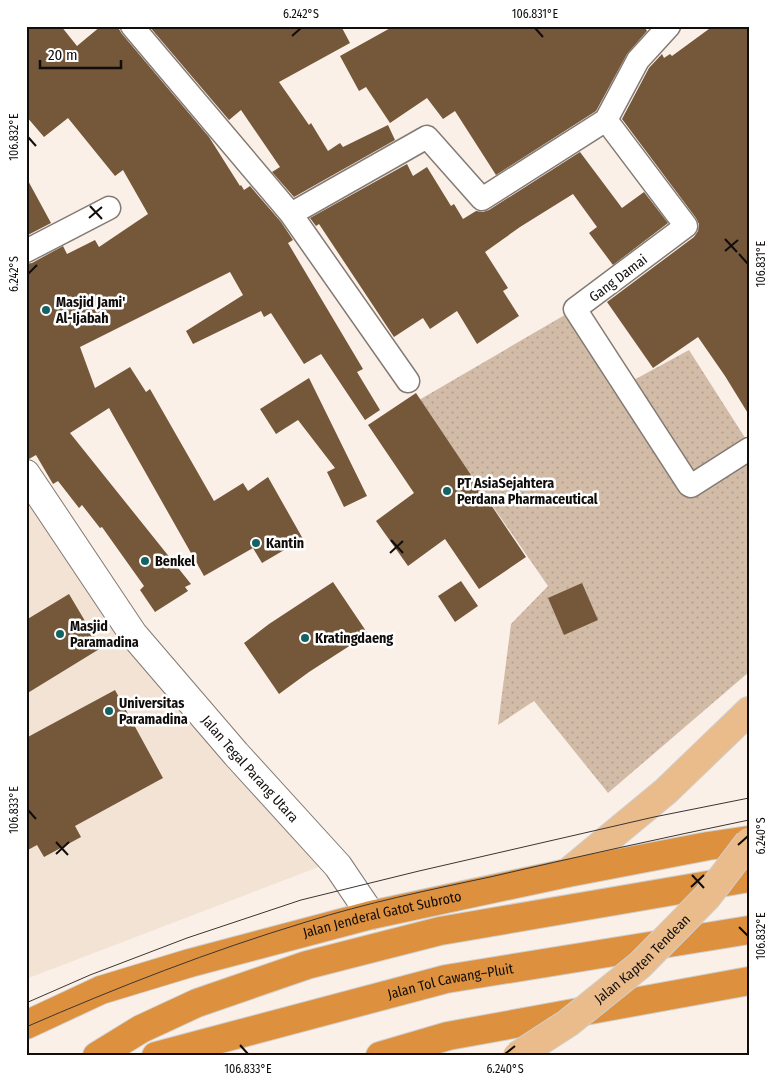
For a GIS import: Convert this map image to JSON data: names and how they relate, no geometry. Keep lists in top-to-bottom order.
{
  "streets": {
    "highway": ["Jalan Jenderal Gatot Subroto", "Jalan Tol Cawang–Pluit"],
    "main road": ["Jalan Kapten Tendean"],
    "street": ["Gang Damai", "Jalan Tegal Parang Utara"]
  },
  "crossings": [
    ["Jalan Tegal Parang Utara", "Jalan Jenderal Gatot Subroto"],
    ["Jalan Jenderal Gatot Subroto", "Jalan Kapten Tendean"]
  ],
  "places": [
    "Masjid Jami' Al-Ijabah",
    "PT AsiaSejahtera Perdana Pharmaceutical",
    "Kantin",
    "Benkel",
    "Masjid Paramadina",
    "Kratingdaeng",
    "Universitas Paramadina"
  ],
  "scale_bar": "20 m",
  "coordinates": [
    "6.242°S",
    "106.831°E",
    "106.832°E",
    "106.833°E",
    "6.240°S"
  ]
}
